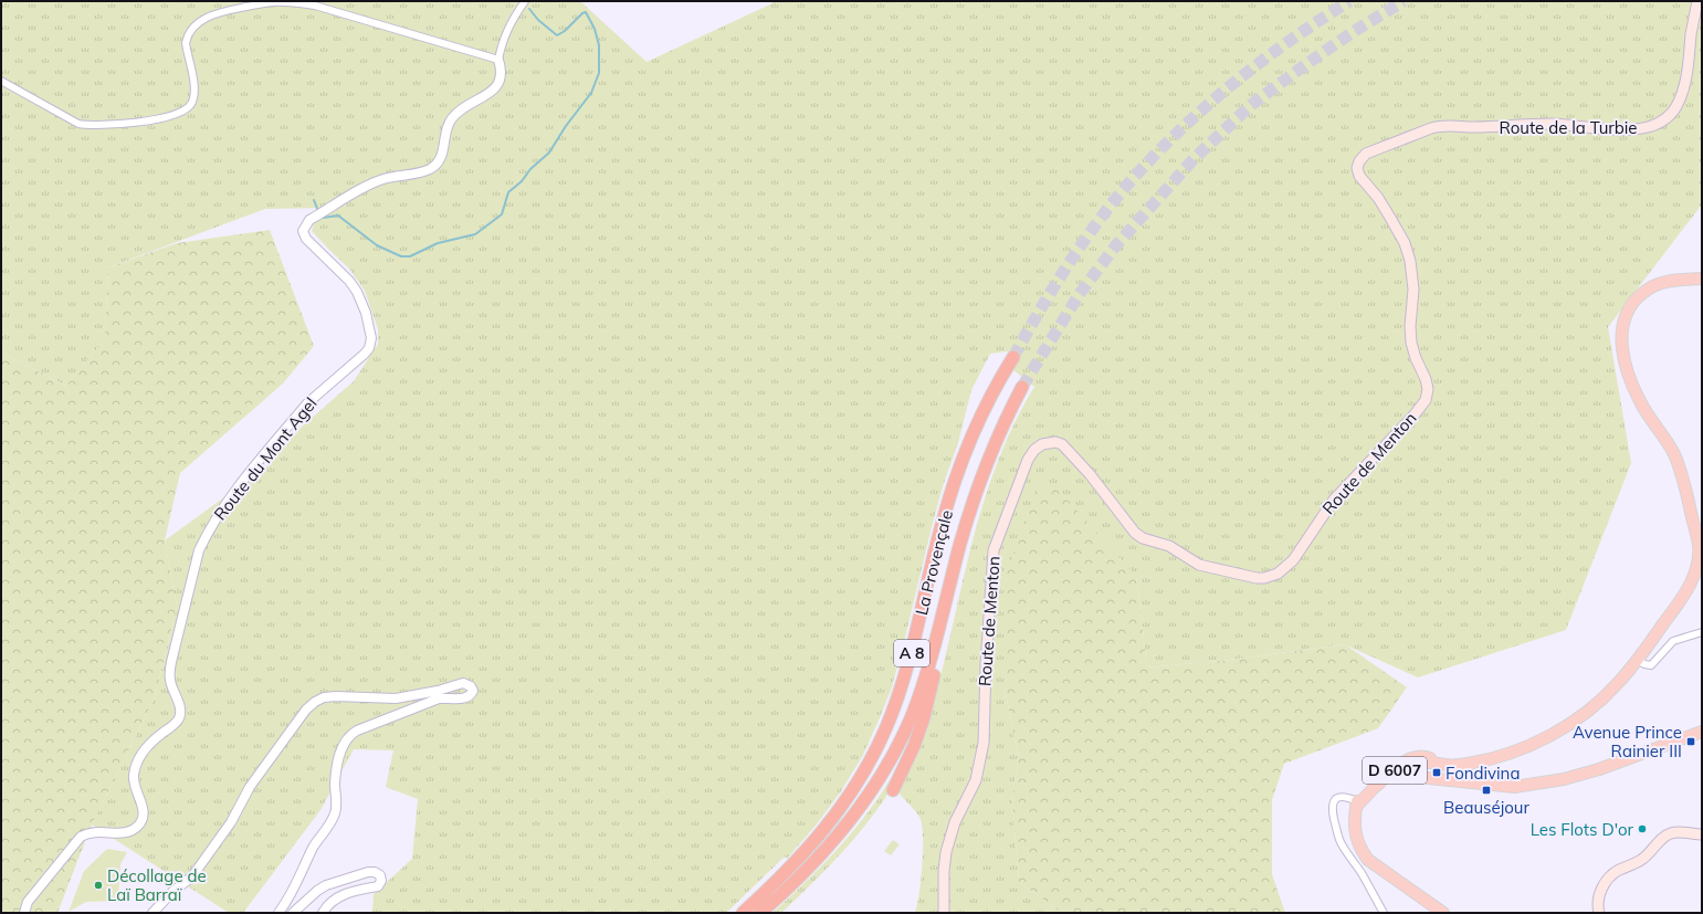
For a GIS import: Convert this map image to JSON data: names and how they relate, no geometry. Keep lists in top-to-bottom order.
{
  "streets": {
    "highway": ["La Provençale", "A 8"],
    "main road": ["Route de la Turbie", "Route de Menton", "D 6007"],
    "street": ["Route du Mont Agel"]
  },
  "crossings": [
    ["Route de la Turbie", "Route de Menton"]
  ],
  "places": {
    "transit": ["Avenue Prince Rainier III", "Fondivina", "Beauséjour"],
    "other": ["Les Flots D'or", "Décollage de Laï Barraï"]
  }
}
